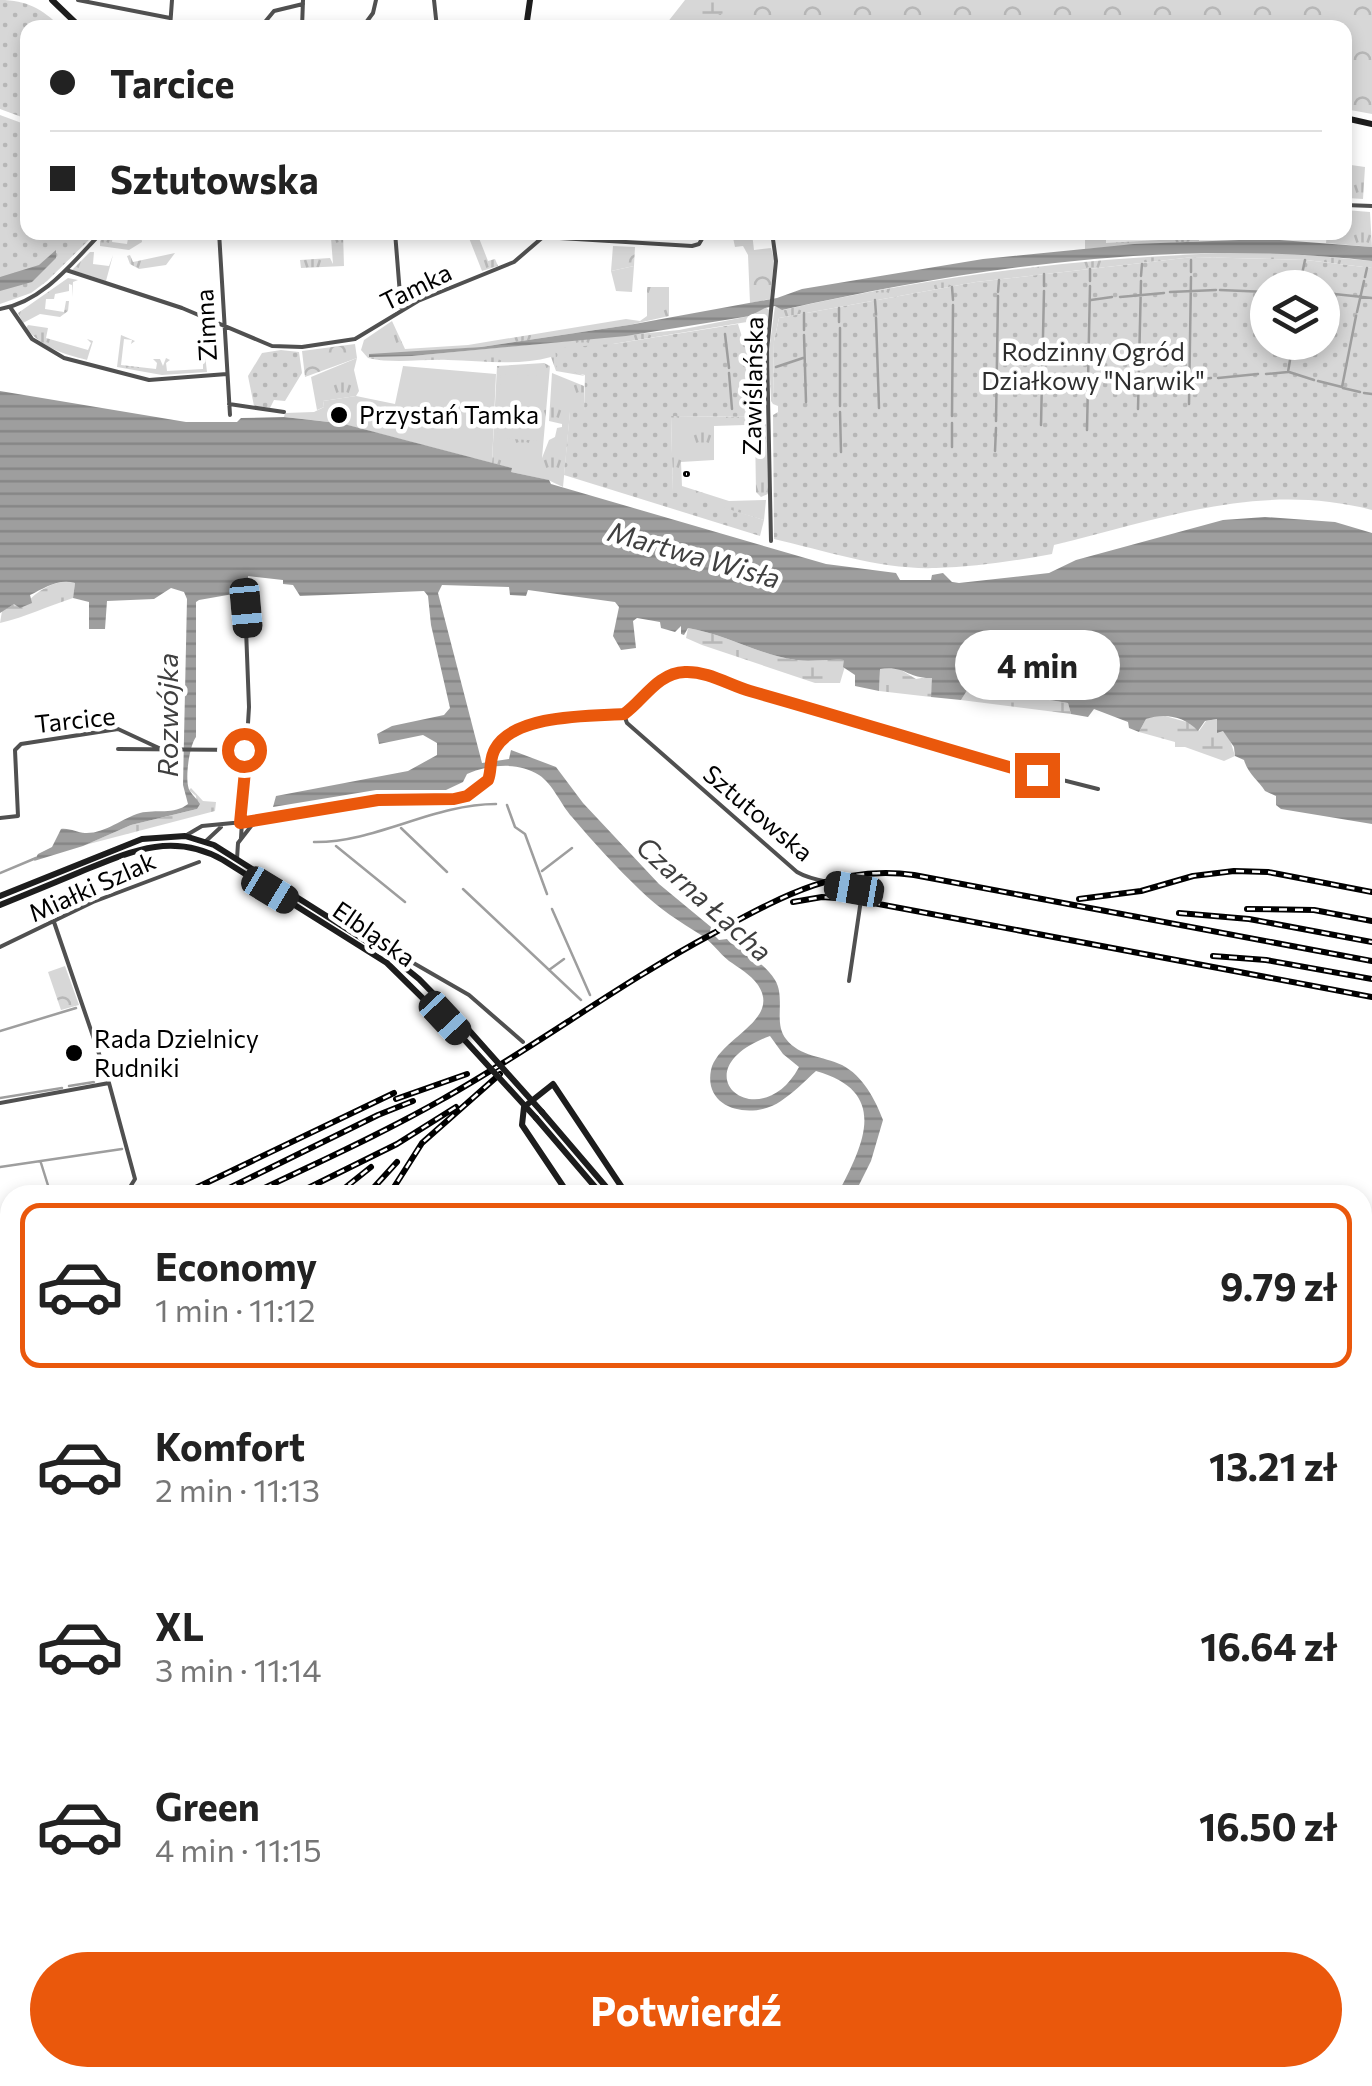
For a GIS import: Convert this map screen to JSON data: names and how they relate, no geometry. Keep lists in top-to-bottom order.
{
  "streets": {
    "main road": ["Elbląska"],
    "street": [
      "Tamka",
      "Zimna",
      "Zawiślańska",
      "Tarcice",
      "Sztutowska",
      "Miałki Szlak"
    ]
  },
  "crossings": [
    ["Tamka", "Zimna"]
  ],
  "water": ["Martwa Wisła", "Rozwójka", "Czarna Łacha"],
  "parks": ["Rodzinny Ogród Działkowy \"Narwik\""],
  "places": ["Przystań Tamka", "Rada Dzielnicy Rudniki"],
  "page": {
    "banner": ["Tarcice", "Sztutowska"],
    "bubble": "4 min",
    "list": [
      {
        "name": "Economy",
        "note": "1 min · 11:12",
        "value": "9.79 zł"
      },
      {
        "name": "Komfort",
        "note": "2 min · 11:13",
        "value": "13.21 zł"
      },
      {
        "name": "XL",
        "note": "3 min · 11:14",
        "value": "16.64 zł"
      },
      {
        "name": "Green",
        "note": "4 min · 11:15",
        "value": "16.50 zł"
      }
    ],
    "buttons": "Potwierdź"
  }
}
